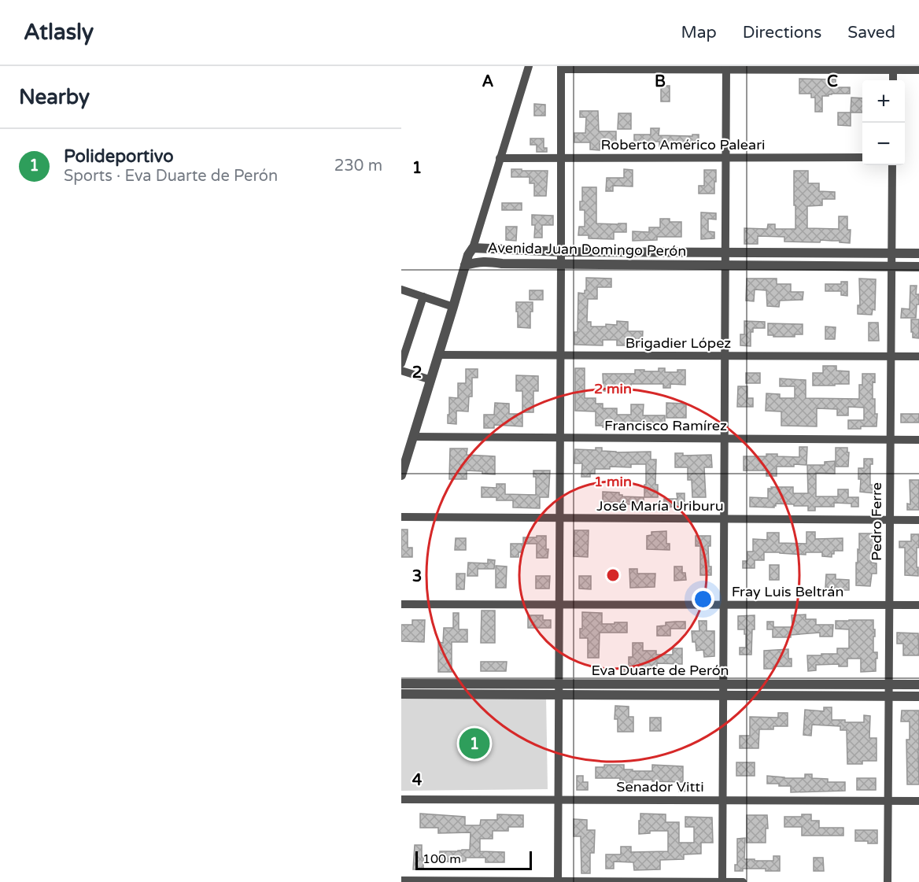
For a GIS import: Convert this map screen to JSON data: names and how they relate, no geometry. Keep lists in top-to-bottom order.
{
  "streets": {
    "street": [
      "Roberto Américo Paleari",
      "Avenida Juan Domingo Perón",
      "Brigadier López",
      "Francisco Ramírez",
      "José María Uriburu",
      "Pedro Ferre",
      "Fray Luis Beltrán",
      "Eva Duarte de Perón",
      "Senador Vitti"
    ]
  },
  "crossings": [
    ["Avenida Juan Domingo Perón", "Pedro Ferre"],
    ["Brigadier López", "Pedro Ferre"],
    ["Francisco Ramírez", "Pedro Ferre"],
    ["José María Uriburu", "Pedro Ferre"],
    ["Pedro Ferre", "Fray Luis Beltrán"],
    ["Pedro Ferre", "Eva Duarte de Perón"],
    ["Pedro Ferre", "Senador Vitti"]
  ],
  "scale_bar": "100 m",
  "page": {
    "header": "Atlasly",
    "nav": ["Map", "Directions", "Saved"],
    "heading": "Nearby",
    "map_buttons": ["+", "−"],
    "list": [
      {
        "mark": "1",
        "name": "Polideportivo",
        "note": "Sports · Eva Duarte de Perón",
        "value": "230 m"
      }
    ],
    "pins": "1",
    "scale": "100 m"
  },
  "grid": {
    "columns": ["A", "B", "C"],
    "rows": [
      "1",
      "2",
      "3",
      "4"
    ]
  },
  "rings": ["2 min", "1 min"]
}
